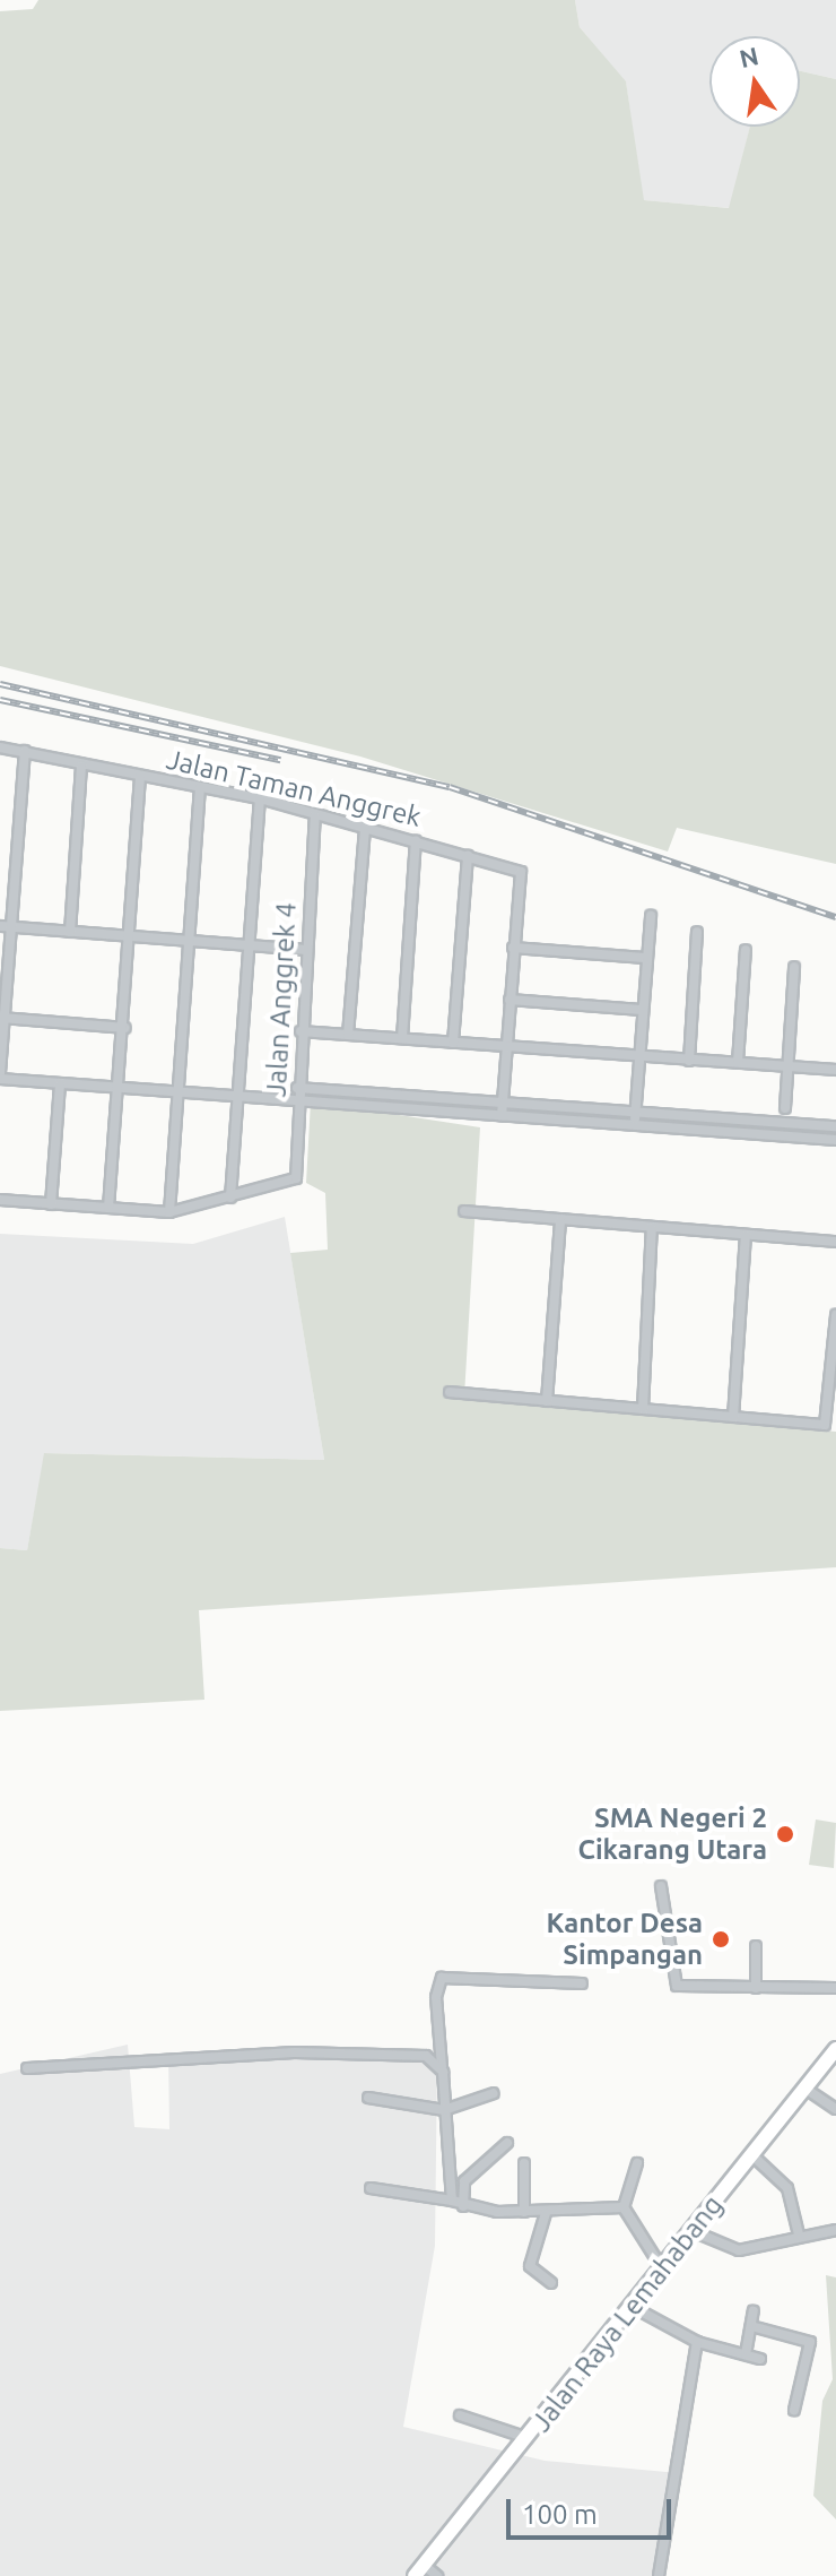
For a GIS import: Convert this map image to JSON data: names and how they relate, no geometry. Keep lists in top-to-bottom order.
{
  "streets": {
    "main road": ["Jalan Raya Lemahabang"],
    "street": ["Jalan Taman Anggrek", "Jalan Anggrek 4"]
  },
  "crossings": [
    ["Jalan Taman Anggrek", "Jalan Anggrek 4"]
  ],
  "places": ["SMA Negeri 2 Cikarang Utara", "Kantor Desa Simpangan"],
  "scale_bar": "100 m",
  "north": "top"
}
